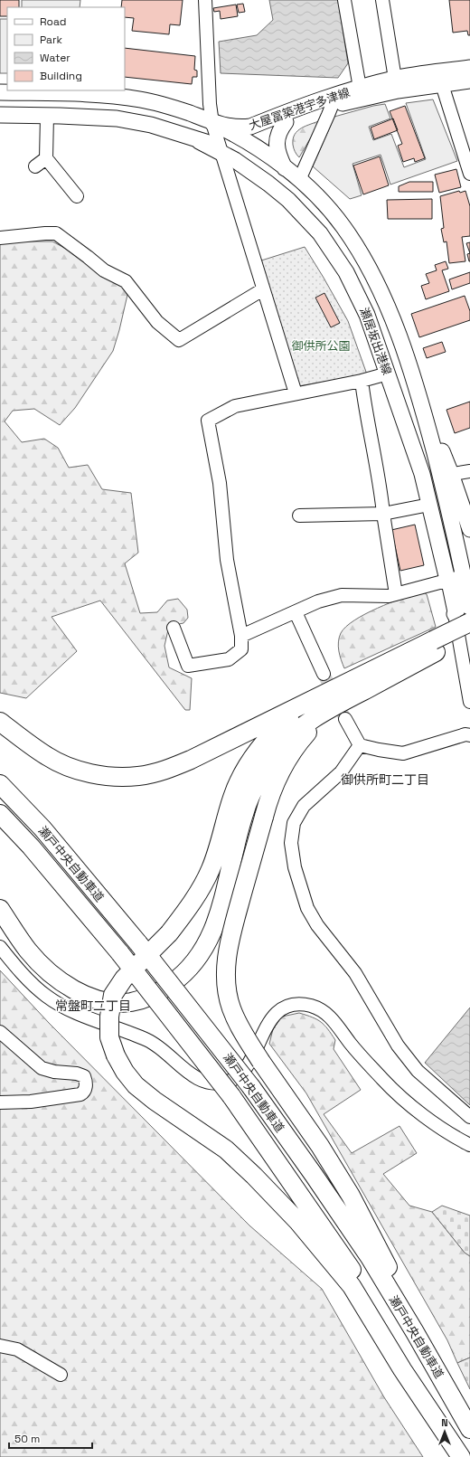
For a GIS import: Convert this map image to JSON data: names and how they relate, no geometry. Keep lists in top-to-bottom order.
{
  "streets": {
    "highway": ["瀬戸中央自動車道"],
    "main road": ["大屋冨築港宇多津線", "瀬居坂出港線"]
  },
  "crossings": [
    ["大屋冨築港宇多津線", "瀬居坂出港線"]
  ],
  "districts": ["御供所町二丁目", "常盤町二丁目"],
  "parks": ["御供所公園"],
  "legend": [
    "Road",
    "Park",
    "Water",
    "Building"
  ],
  "scale_bar": "50 m",
  "north": "top"
}
